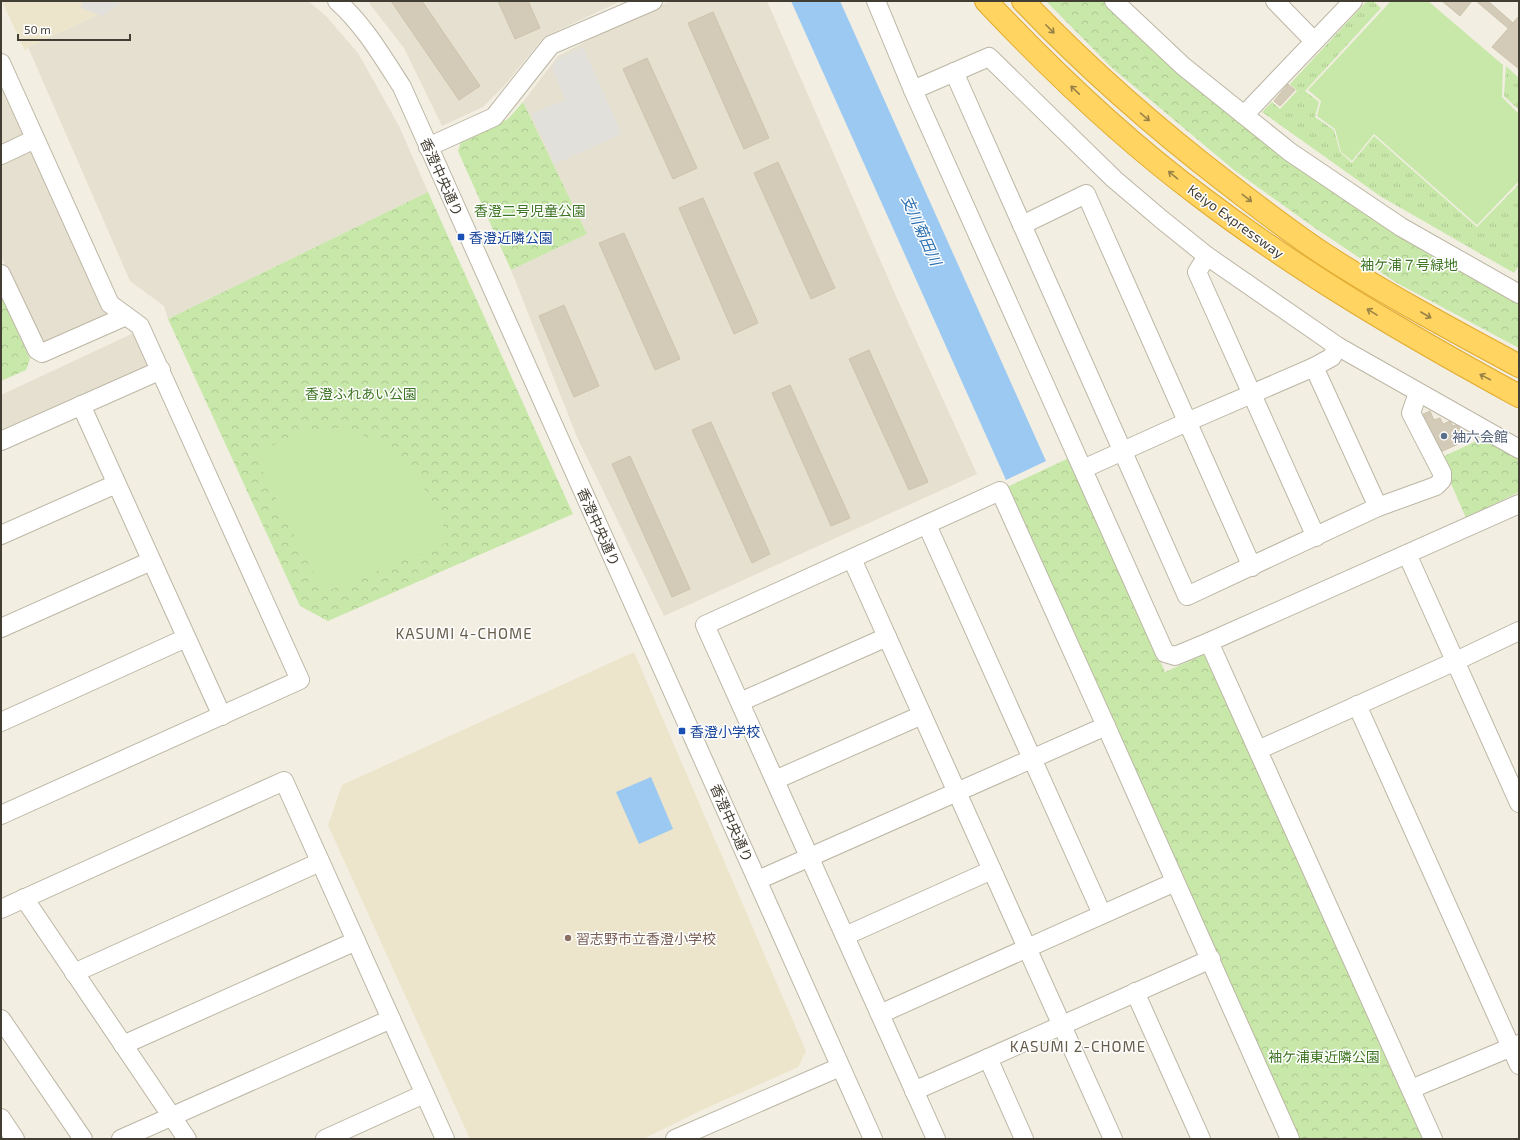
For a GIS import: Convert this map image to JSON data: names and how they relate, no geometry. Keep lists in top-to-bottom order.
{
  "streets": {
    "highway": ["Keiyo Expressway"],
    "street": ["香澄中央通り"]
  },
  "districts": ["KASUMI 4-CHOME", "KASUMI 2-CHOME"],
  "water": ["支川菊田川"],
  "parks": [
    "香澄二号児童公園",
    "袖ケ浦７号緑地",
    "香澄ふれあい公園",
    "袖ケ浦東近隣公園"
  ],
  "places": {
    "transit": ["香澄近隣公園", "香澄小学校"],
    "other": ["袖六会館", "習志野市立香澄小学校"]
  },
  "scale_bar": "50 m"
}
